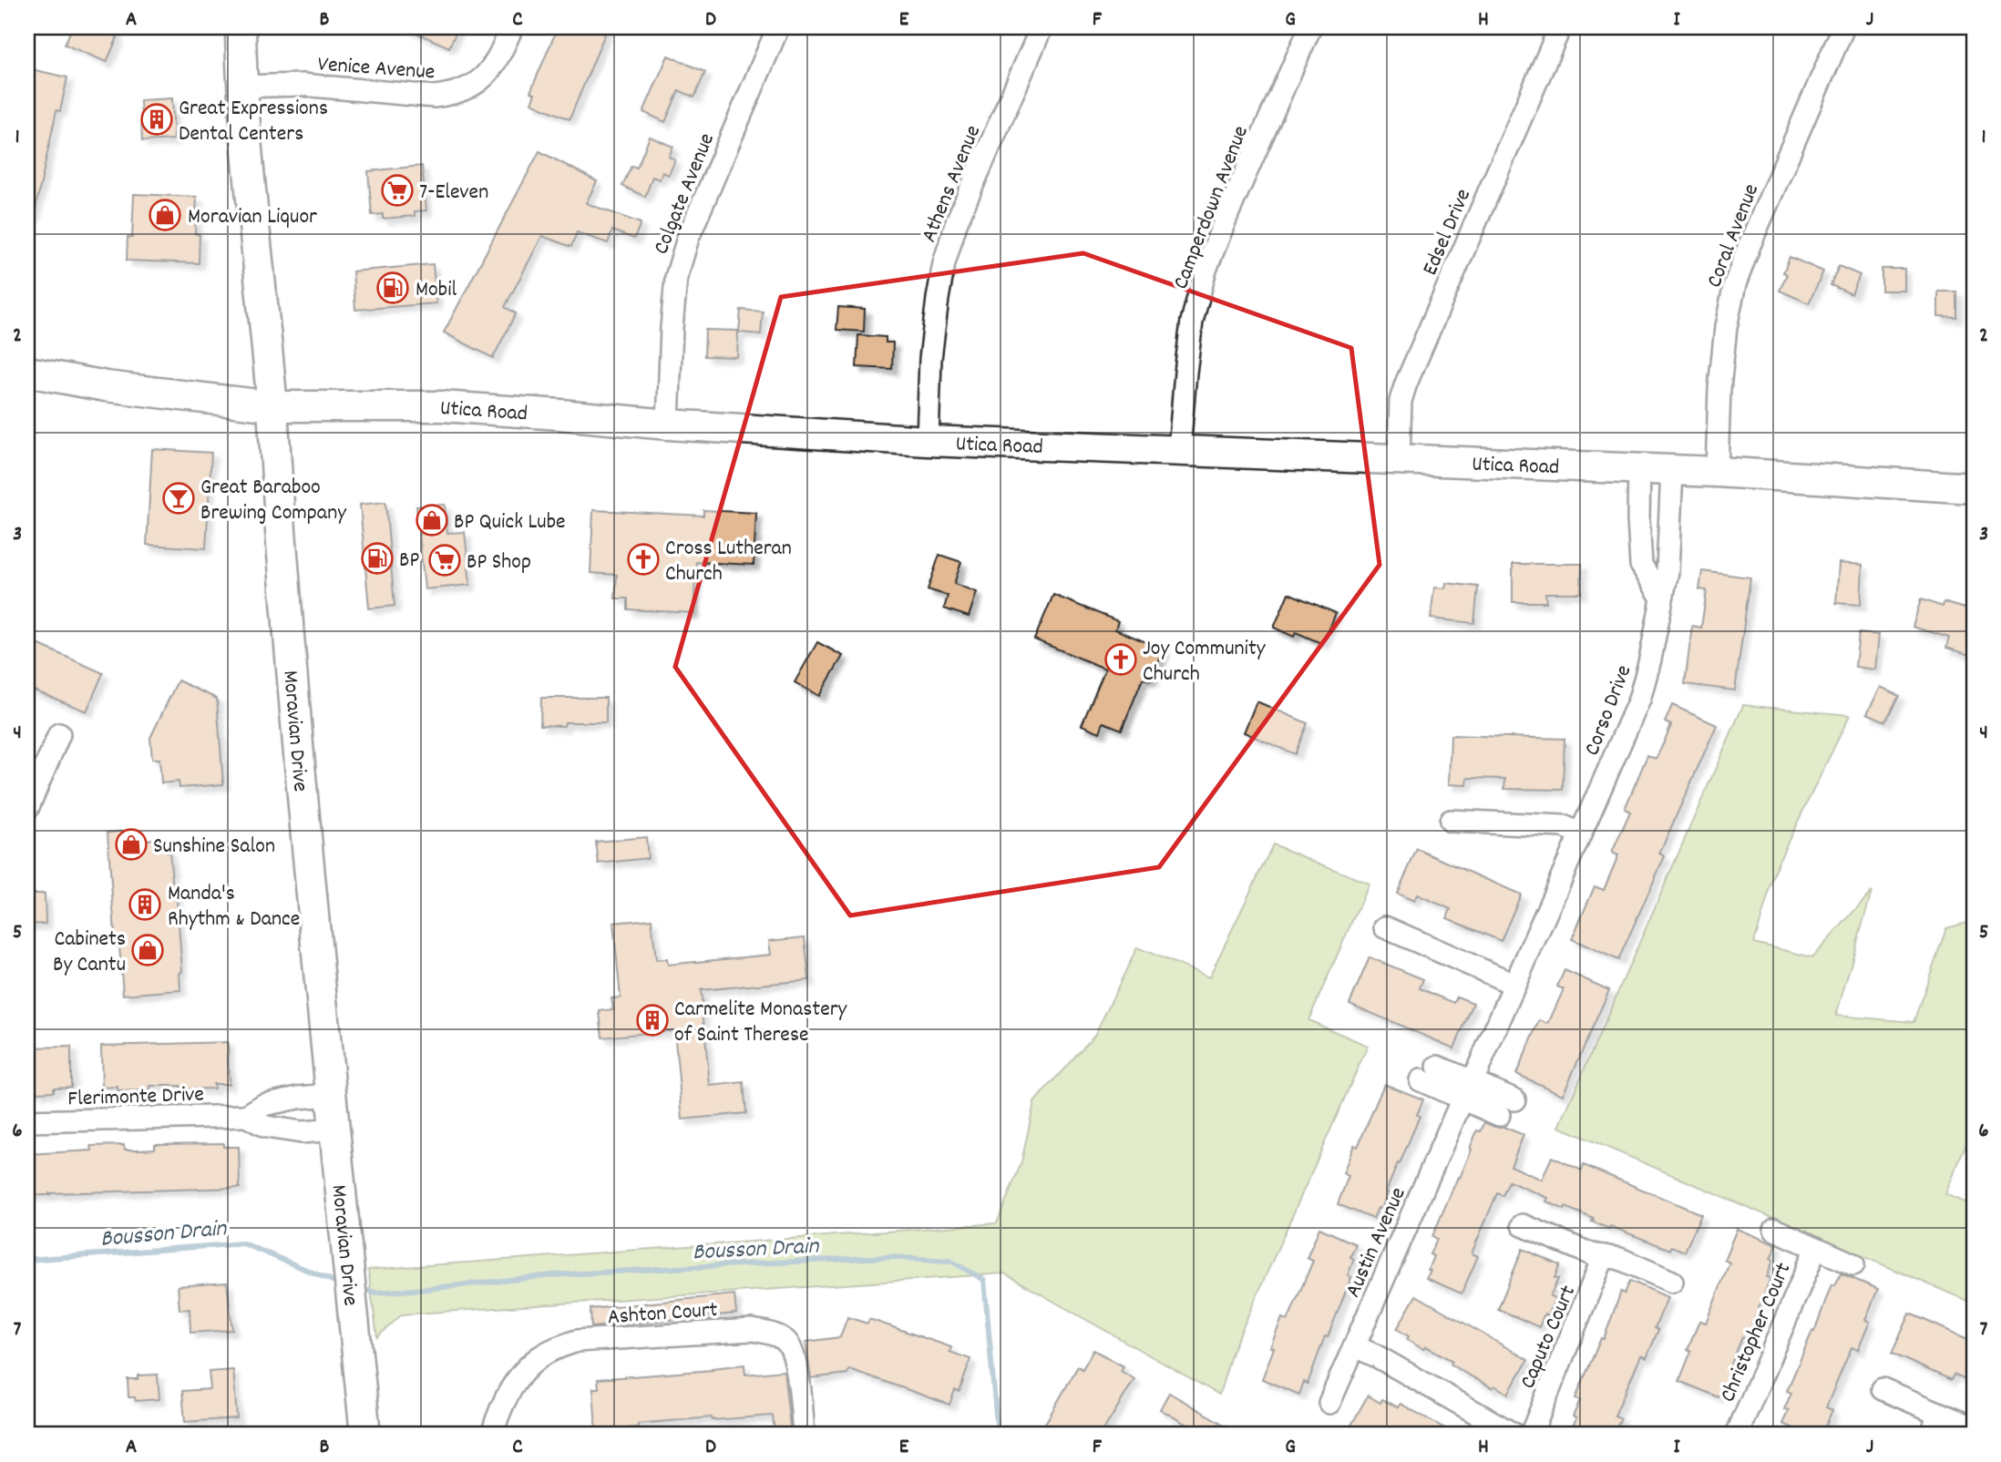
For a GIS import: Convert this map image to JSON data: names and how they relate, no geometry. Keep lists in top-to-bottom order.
{
  "streets": {
    "main road": ["Utica Road", "Moravian Drive"],
    "street": [
      "Venice Avenue",
      "Athens Avenue",
      "Colgate Avenue",
      "Camperdown Avenue",
      "Edsel Drive",
      "Coral Avenue",
      "Corso Drive",
      "Flerimonte Drive",
      "Austin Avenue",
      "Ashton Court",
      "Christopher Court",
      "Caputo Court"
    ]
  },
  "crossings": [
    ["Venice Avenue", "Moravian Drive"],
    ["Athens Avenue", "Utica Road"],
    ["Colgate Avenue", "Utica Road"],
    ["Camperdown Avenue", "Utica Road"],
    ["Edsel Drive", "Utica Road"],
    ["Coral Avenue", "Utica Road"],
    ["Utica Road", "Corso Drive"],
    ["Utica Road", "Moravian Drive"],
    ["Corso Drive", "Austin Avenue"],
    ["Moravian Drive", "Flerimonte Drive"]
  ],
  "water": ["Bousson Drain"],
  "places": {
    "building": ["Great Expressions Dental Centers", "Manda's Rhythm & Dance", "Carmelite Monastery of Saint Therese"],
    "supermarket": ["7-Eleven", "BP Shop"],
    "shop": [
      "Moravian Liquor",
      "BP Quick Lube",
      "Sunshine Salon",
      "Cabinets By Cantu"
    ],
    "fuel station": ["Mobil", "BP"],
    "bar": ["Great Baraboo Brewing Company"],
    "church": ["Cross Lutheran Church", "Joy Community Church"]
  },
  "grid": {
    "columns": [
      "A",
      "B",
      "C",
      "D",
      "E",
      "F",
      "G",
      "H",
      "I",
      "J"
    ],
    "rows": [
      "1",
      "2",
      "3",
      "4",
      "5",
      "6",
      "7"
    ]
  }
}
